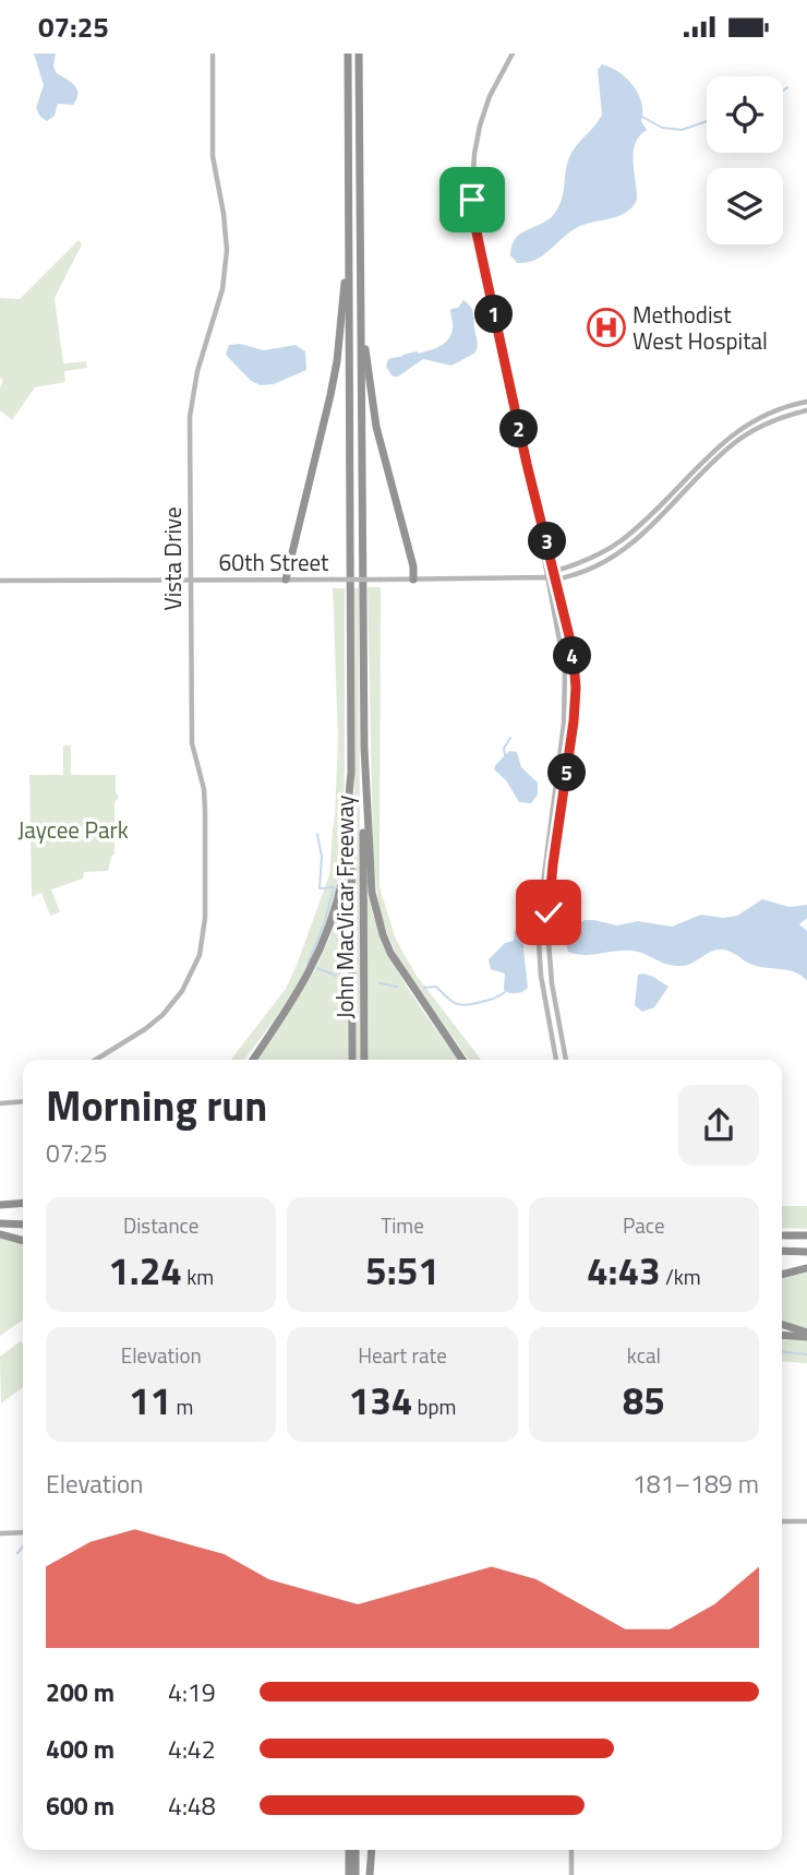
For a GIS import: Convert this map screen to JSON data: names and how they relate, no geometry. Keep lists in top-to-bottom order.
{
  "streets": {
    "highway": ["John MacVicar Freeway"],
    "street": ["Vista Drive", "60th Street"]
  },
  "crossings": [
    ["Vista Drive", "60th Street"]
  ],
  "parks": ["Jaycee Park"],
  "places": {
    "hospital": ["Methodist West Hospital"]
  },
  "page": {
    "status": "07:25",
    "pins": [
      "1",
      "2",
      "3",
      "4",
      "5"
    ],
    "heading": ["Morning run", "07:25"],
    "stats": [
      ["Distance", "1.24 km"],
      ["Time", "5:51"],
      ["Pace", "4:43 /km"],
      ["Elevation", "11 m"],
      ["Heart rate", "134 bpm"],
      ["kcal", "85"]
    ],
    "chart": ["Elevation", "181–189 m"],
    "list": [
      {
        "name": "200 m",
        "note": "4:19"
      },
      {
        "name": "400 m",
        "note": "4:42"
      },
      {
        "name": "600 m",
        "note": "4:48"
      }
    ]
  }
}
